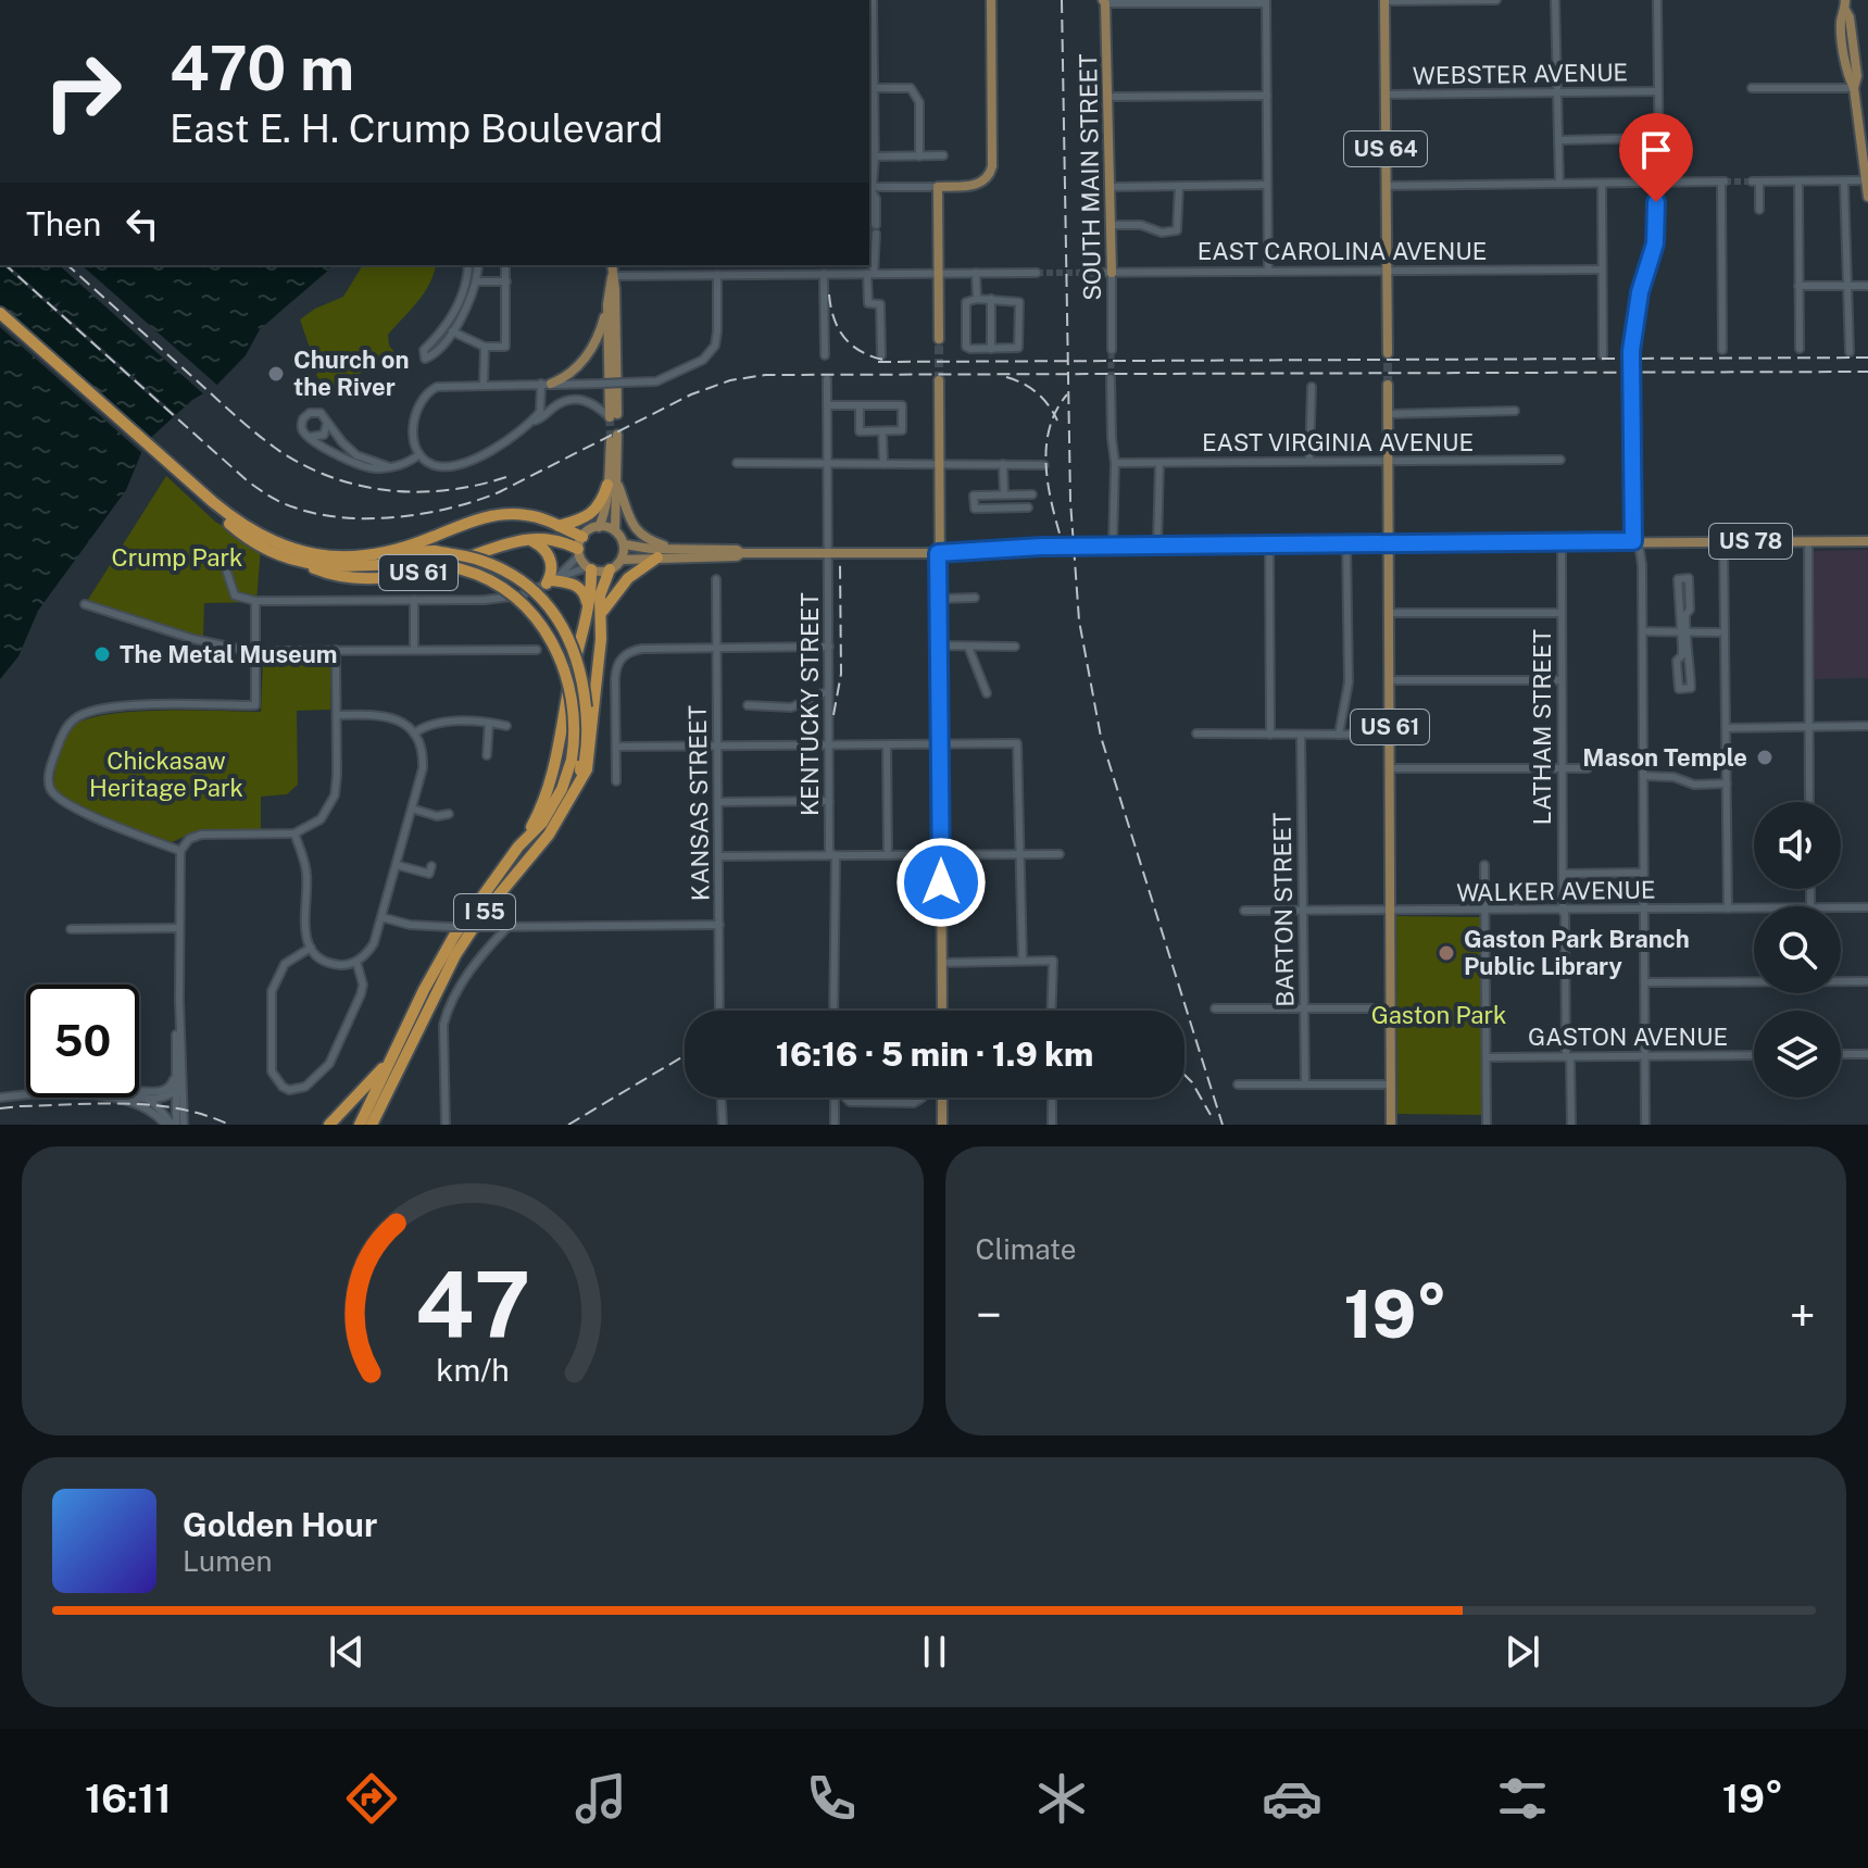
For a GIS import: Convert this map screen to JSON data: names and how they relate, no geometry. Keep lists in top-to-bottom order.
{
  "streets": {
    "highway": ["US 61", "I 55"],
    "main road": ["US 64", "SOUTH MAIN STREET", "US 78"],
    "street": [
      "WEBSTER AVENUE",
      "EAST CAROLINA AVENUE",
      "EAST VIRGINIA AVENUE",
      "KENTUCKY STREET",
      "LATHAM STREET",
      "KANSAS STREET",
      "WALKER AVENUE",
      "BARTON STREET",
      "GASTON AVENUE"
    ]
  },
  "crossings": [
    ["WEBSTER AVENUE", "US 64"],
    ["US 64", "EAST CAROLINA AVENUE"],
    ["SOUTH MAIN STREET", "EAST CAROLINA AVENUE"],
    ["US 78", "US 61"],
    ["US 78", "LATHAM STREET"],
    ["US 61", "WALKER AVENUE"],
    ["US 61", "I 55"],
    ["LATHAM STREET", "WALKER AVENUE"],
    ["LATHAM STREET", "GASTON AVENUE"],
    ["WALKER AVENUE", "BARTON STREET"]
  ],
  "parks": ["Crump Park", "Chickasaw Heritage Park", "Gaston Park"],
  "places": [
    "Church on the River",
    "The Metal Museum",
    "Mason Temple",
    "Gaston Park Branch Public Library"
  ],
  "page": {
    "turn": ["470 m", "East E. H. Crump Boulevard"],
    "then": "Then",
    "limit": "50",
    "trip": "16:16 · 5 min · 1.9 km",
    "tile": "Climate",
    "heat": ["−", "19°", "+"],
    "song": ["Golden Hour", "Lumen"],
    "tabs": ["16:11", "19°"],
    "gauge": ["47", "km/h"]
  }
}
